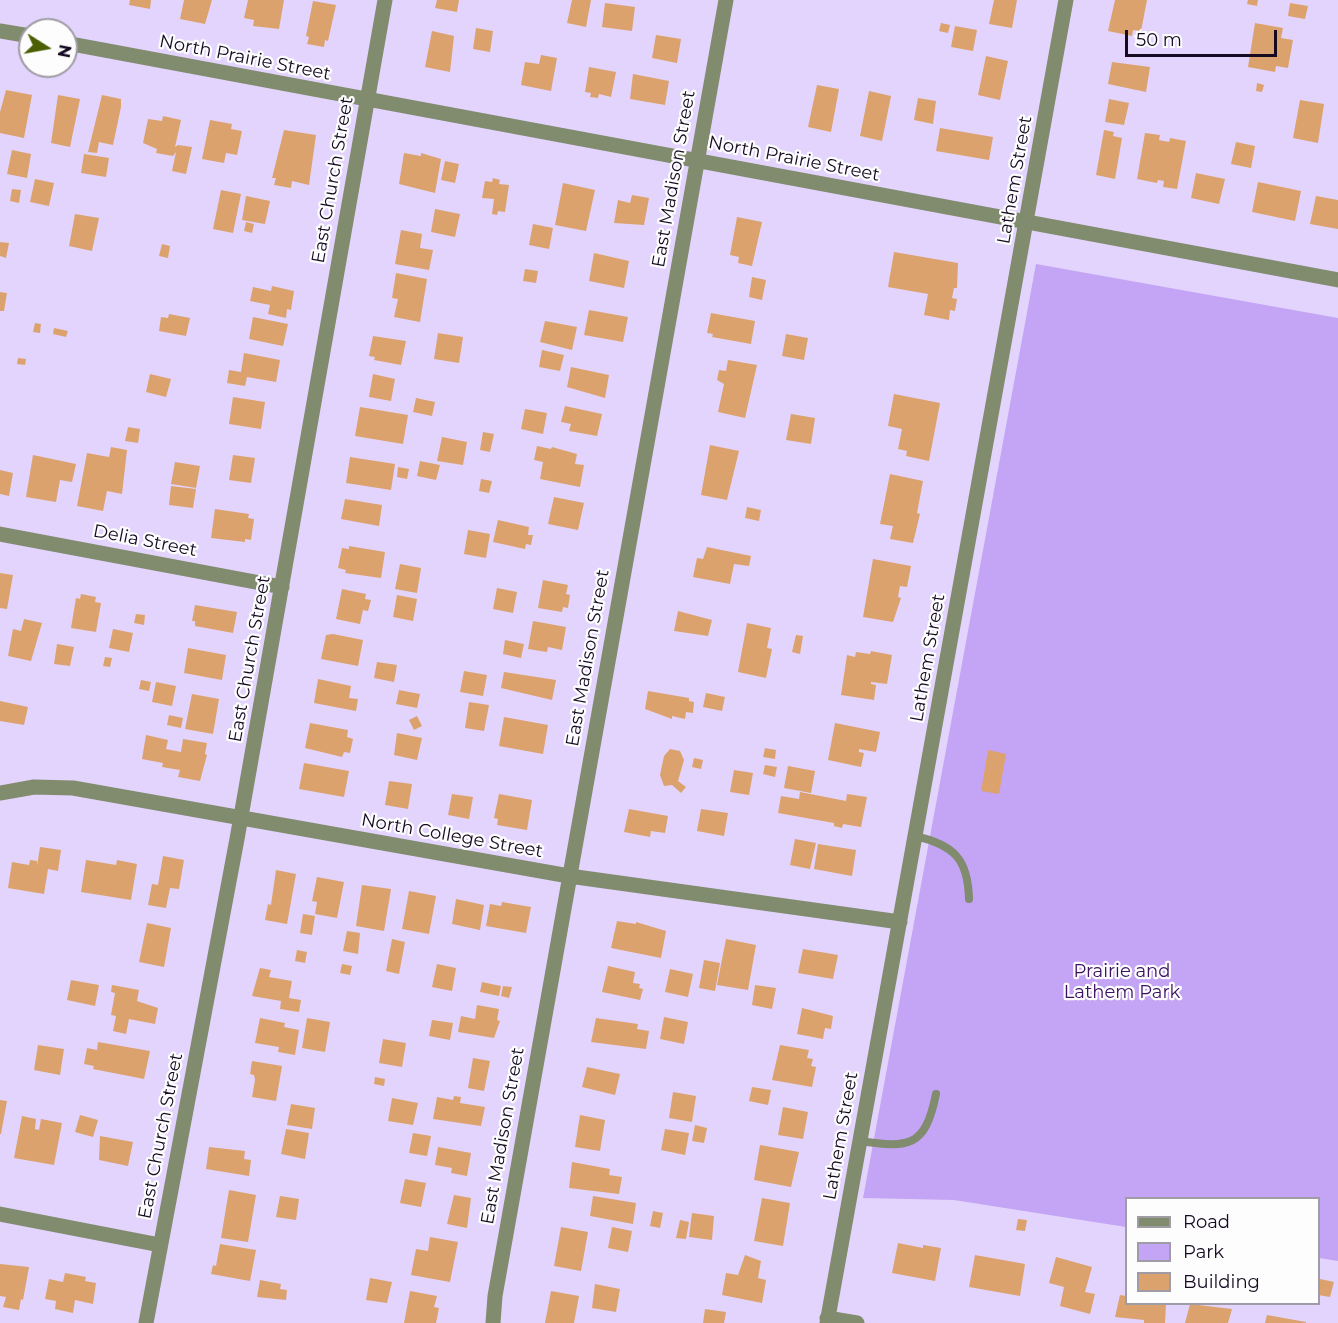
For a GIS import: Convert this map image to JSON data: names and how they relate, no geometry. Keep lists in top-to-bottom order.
{
  "streets": {
    "street": [
      "North Prairie Street",
      "East Madison Street",
      "East Church Street",
      "Lathem Street",
      "Delia Street",
      "North College Street"
    ]
  },
  "crossings": [
    ["North Prairie Street", "East Madison Street"],
    ["North Prairie Street", "East Church Street"],
    ["North Prairie Street", "Lathem Street"],
    ["East Madison Street", "North College Street"],
    ["East Church Street", "Delia Street"],
    ["East Church Street", "North College Street"],
    ["Lathem Street", "North College Street"]
  ],
  "parks": ["Prairie and Lathem Park"],
  "legend": ["Road", "Park", "Building"],
  "scale_bar": "50 m",
  "north": "right"
}
